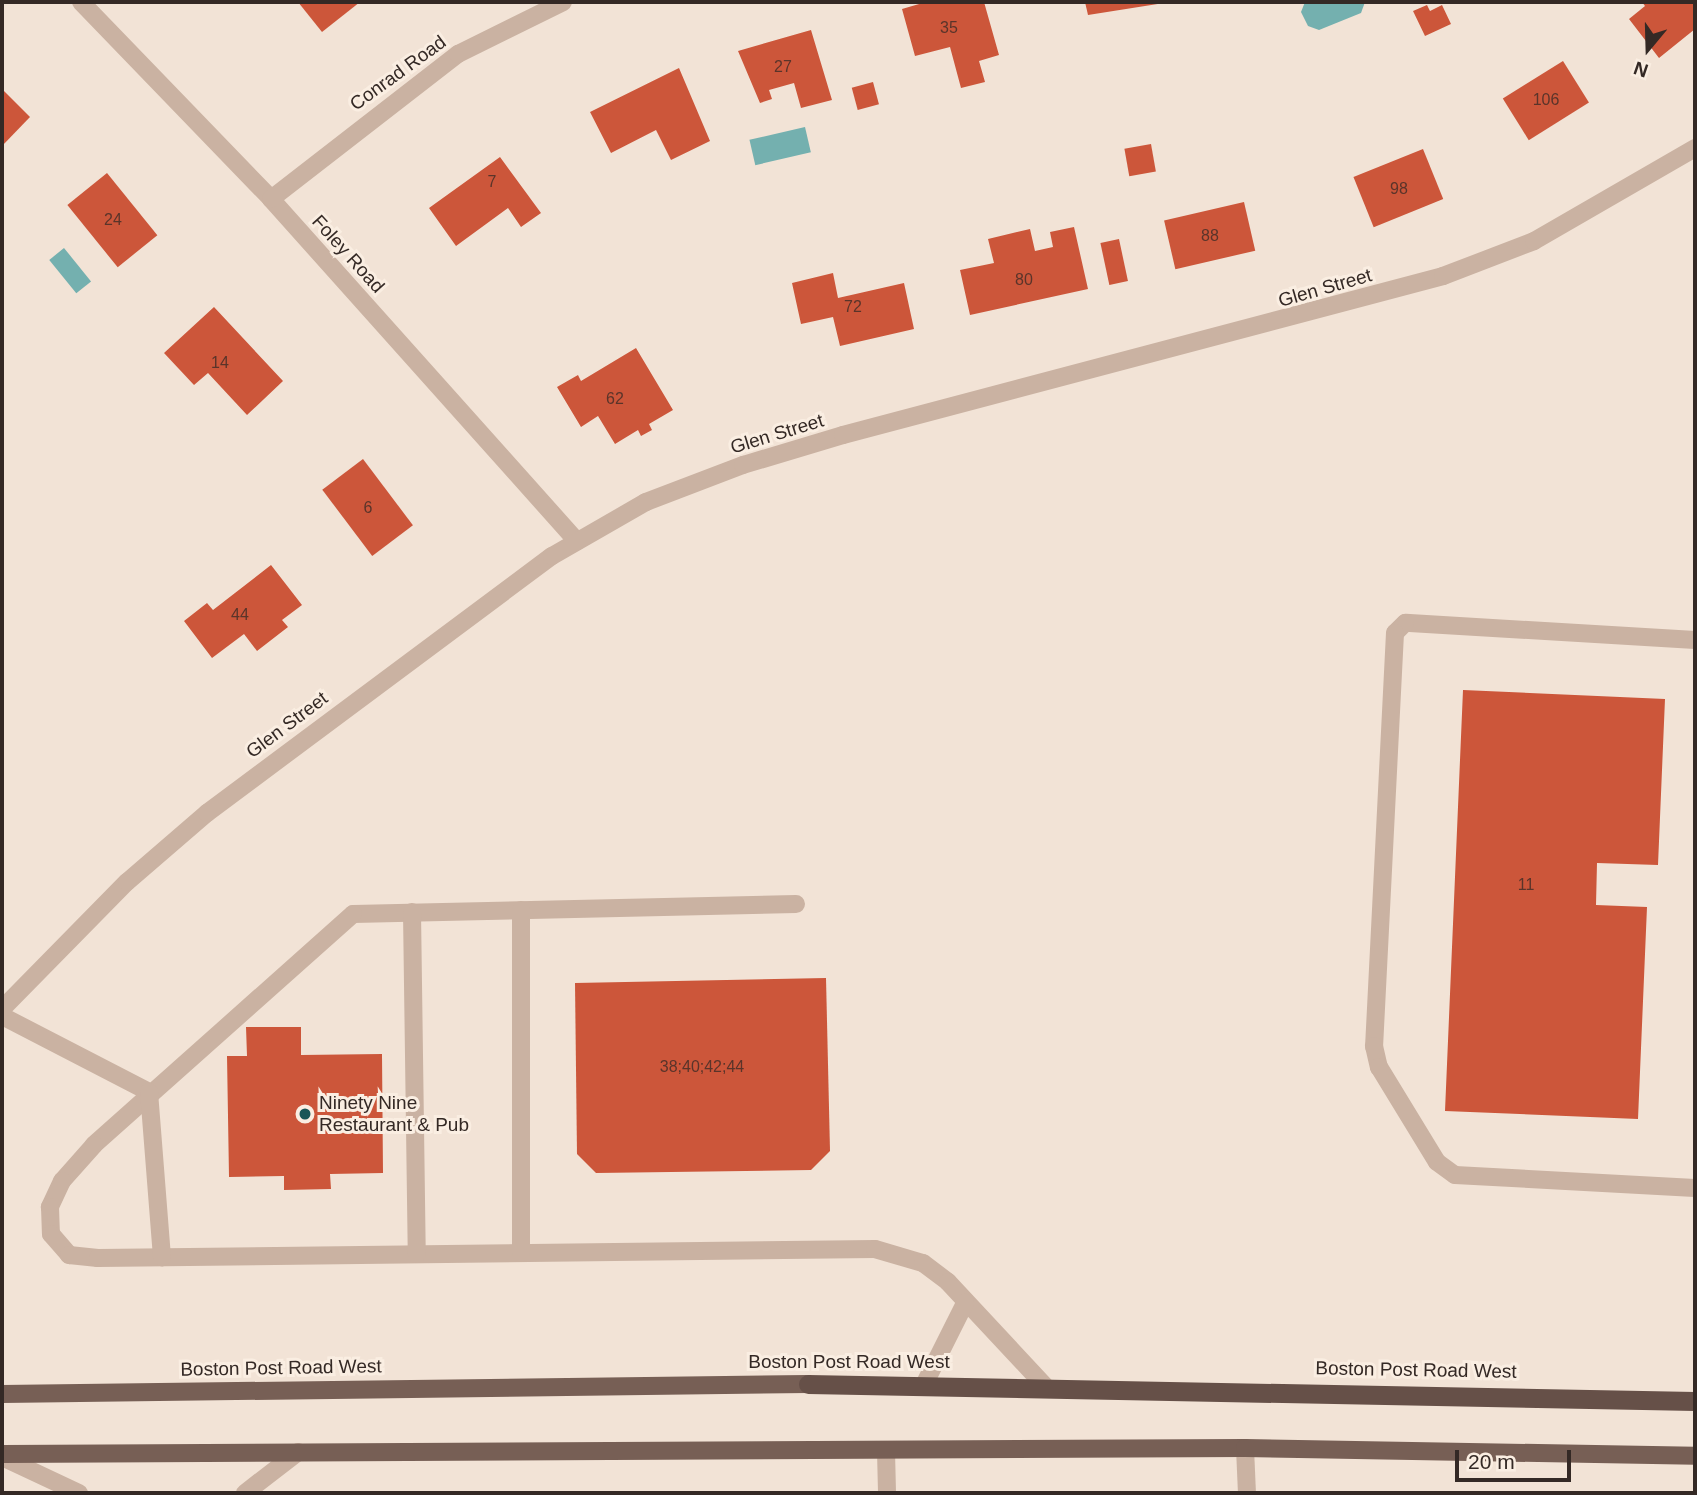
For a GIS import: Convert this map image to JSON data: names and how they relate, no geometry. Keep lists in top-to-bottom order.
{
  "streets": {
    "highway": ["Boston Post Road West"],
    "street": ["Conrad Road", "Foley Road", "Glen Street"]
  },
  "crossings": [
    ["Conrad Road", "Foley Road"],
    ["Foley Road", "Glen Street"]
  ],
  "places": ["Ninety Nine Restaurant & Pub"],
  "house_numbers": [
    "35",
    "27",
    "106",
    "7",
    "98",
    "24",
    "88",
    "80",
    "72",
    "14",
    "62",
    "6",
    "44",
    "11",
    "38;40;42;44"
  ],
  "scale_bar": "20 m",
  "north": "bottom"
}
